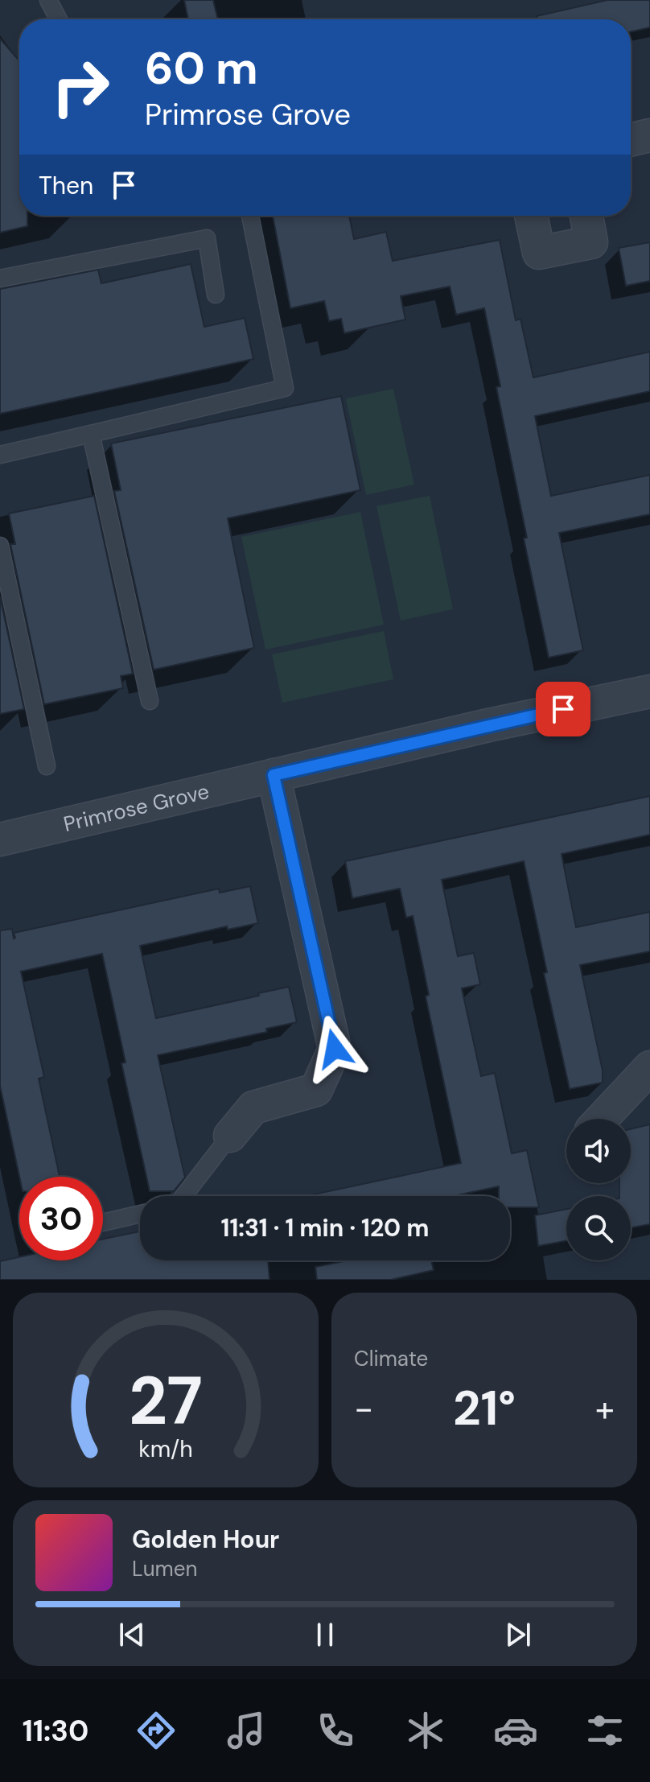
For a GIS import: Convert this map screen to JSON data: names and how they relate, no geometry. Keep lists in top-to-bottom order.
{
  "streets": {
    "street": ["Primrose Grove"]
  },
  "page": {
    "turn": ["60 m", "Primrose Grove"],
    "then": "Then",
    "limit": "30",
    "trip": "11:31 · 1 min · 120 m",
    "tile": "Climate",
    "heat": ["−", "21°", "+"],
    "song": ["Golden Hour", "Lumen"],
    "tabs": "11:30",
    "gauge": ["27", "km/h"]
  }
}
